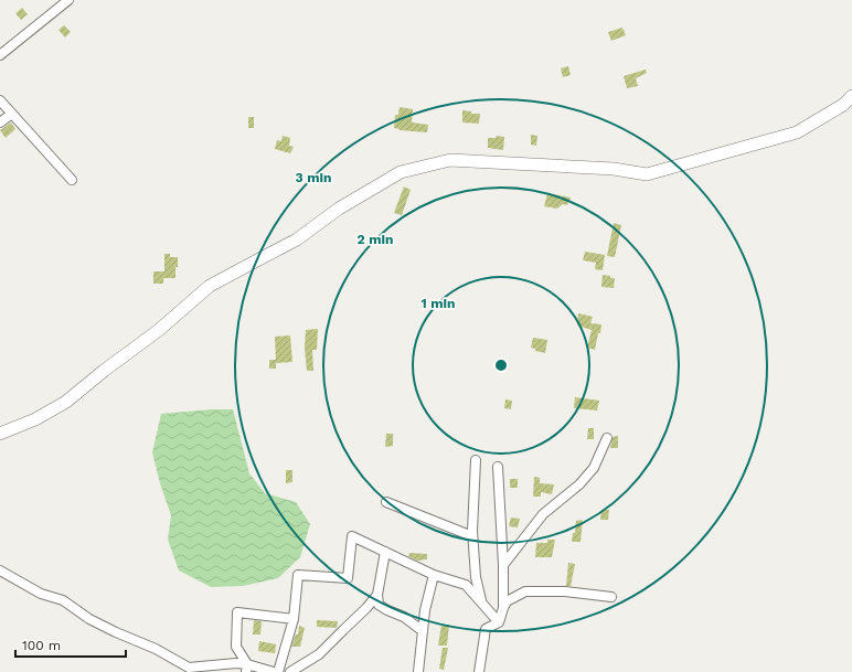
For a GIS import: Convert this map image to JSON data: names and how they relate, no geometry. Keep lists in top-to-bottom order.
{
  "scale_bar": "100 m",
  "rings": ["3 min", "2 min", "1 min"]
}
